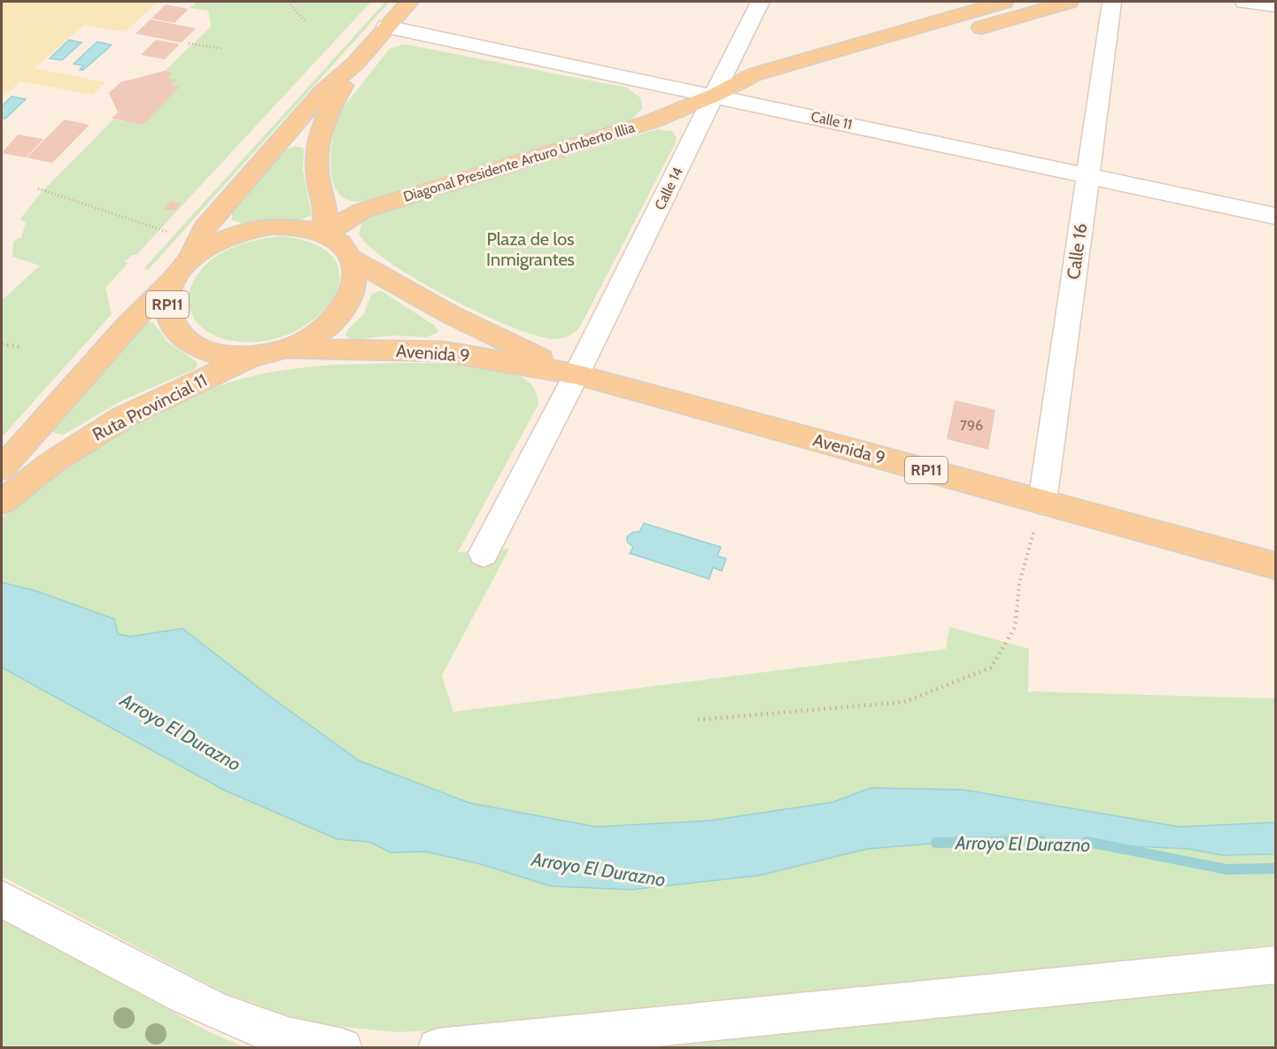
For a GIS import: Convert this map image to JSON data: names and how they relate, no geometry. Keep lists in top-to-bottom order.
{
  "streets": {
    "main road": [
      "Diagonal Presidente Arturo Umberto Illia",
      "RP11",
      "Avenida 9",
      "Ruta Provincial 11"
    ],
    "street": ["Calle 11", "Calle 14", "Calle 16"]
  },
  "crossings": [
    ["Calle 11", "Diagonal Presidente Arturo Umberto Illia"],
    ["Calle 11", "Calle 14"],
    ["Calle 11", "Calle 16"],
    ["Diagonal Presidente Arturo Umberto Illia", "Calle 14"],
    ["Diagonal Presidente Arturo Umberto Illia", "RP11"],
    ["Diagonal Presidente Arturo Umberto Illia", "Avenida 9"],
    ["Diagonal Presidente Arturo Umberto Illia", "Ruta Provincial 11"],
    ["Calle 14", "Avenida 9"],
    ["Calle 16", "Avenida 9"],
    ["RP11", "Avenida 9"],
    ["RP11", "Ruta Provincial 11"],
    ["Avenida 9", "Ruta Provincial 11"]
  ],
  "water": ["Arroyo El Durazno"],
  "parks": ["Plaza de los Inmigrantes"],
  "house_numbers": ["796"]
}
